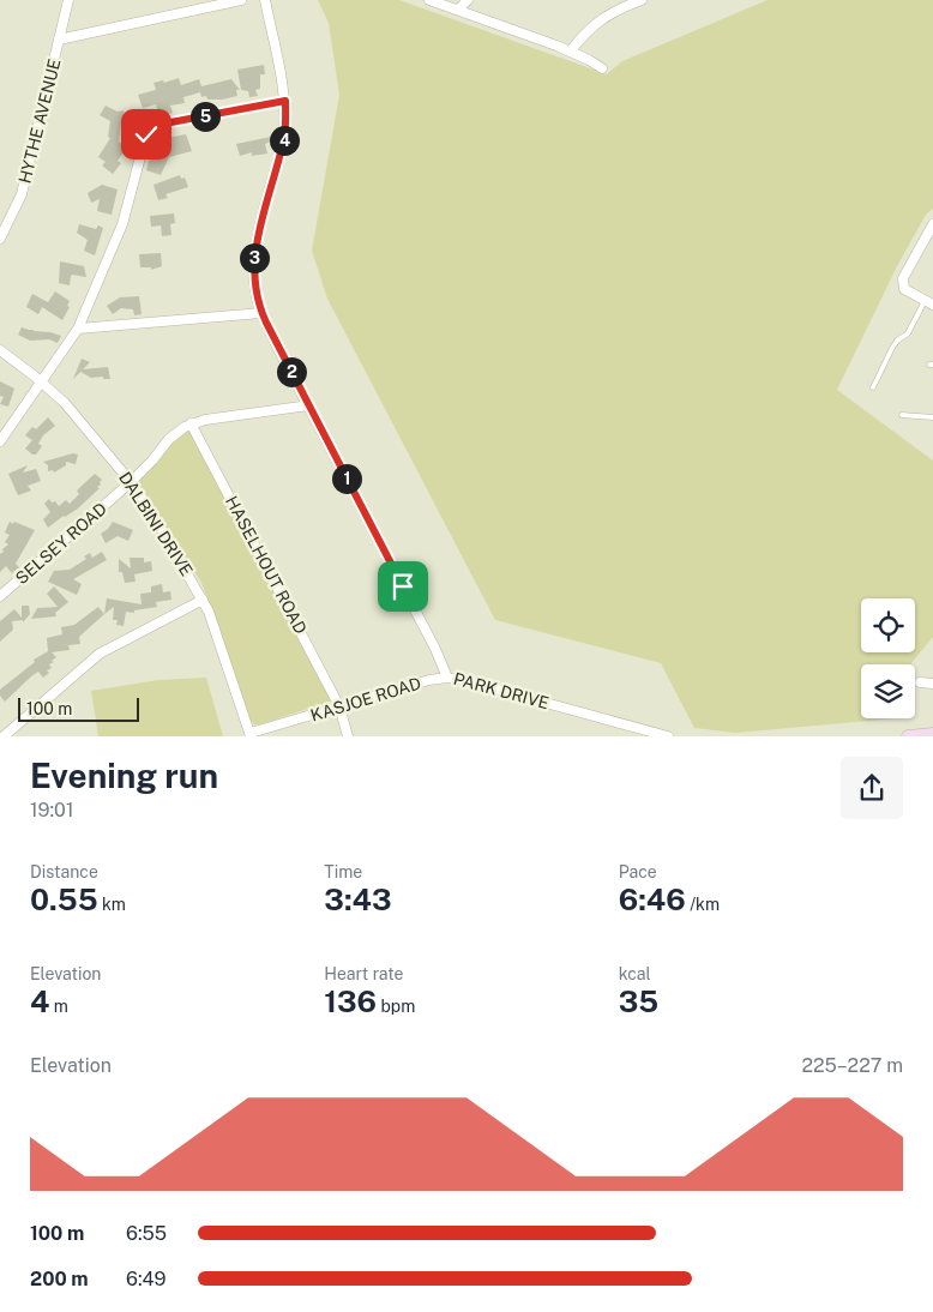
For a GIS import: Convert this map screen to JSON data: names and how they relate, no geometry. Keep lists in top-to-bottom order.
{
  "streets": {
    "street": [
      "HYTHE AVENUE",
      "DALBINI DRIVE",
      "SELSEY ROAD",
      "HASELHOUT ROAD",
      "PARK DRIVE",
      "KASJOE ROAD"
    ]
  },
  "crossings": [
    ["DALBINI DRIVE", "SELSEY ROAD"],
    ["DALBINI DRIVE", "KASJOE ROAD"],
    ["SELSEY ROAD", "HASELHOUT ROAD"],
    ["HASELHOUT ROAD", "KASJOE ROAD"],
    ["PARK DRIVE", "KASJOE ROAD"]
  ],
  "scale_bar": "100 m",
  "page": {
    "pins": [
      "5",
      "4",
      "3",
      "2",
      "1"
    ],
    "scale": "100 m",
    "heading": ["Evening run", "19:01"],
    "stats": [
      ["Distance", "0.55 km"],
      ["Time", "3:43"],
      ["Pace", "6:46 /km"],
      ["Elevation", "4 m"],
      ["Heart rate", "136 bpm"],
      ["kcal", "35"]
    ],
    "chart": ["Elevation", "225–227 m"],
    "list": [
      {
        "name": "100 m",
        "note": "6:55"
      },
      {
        "name": "200 m",
        "note": "6:49"
      }
    ]
  }
}
